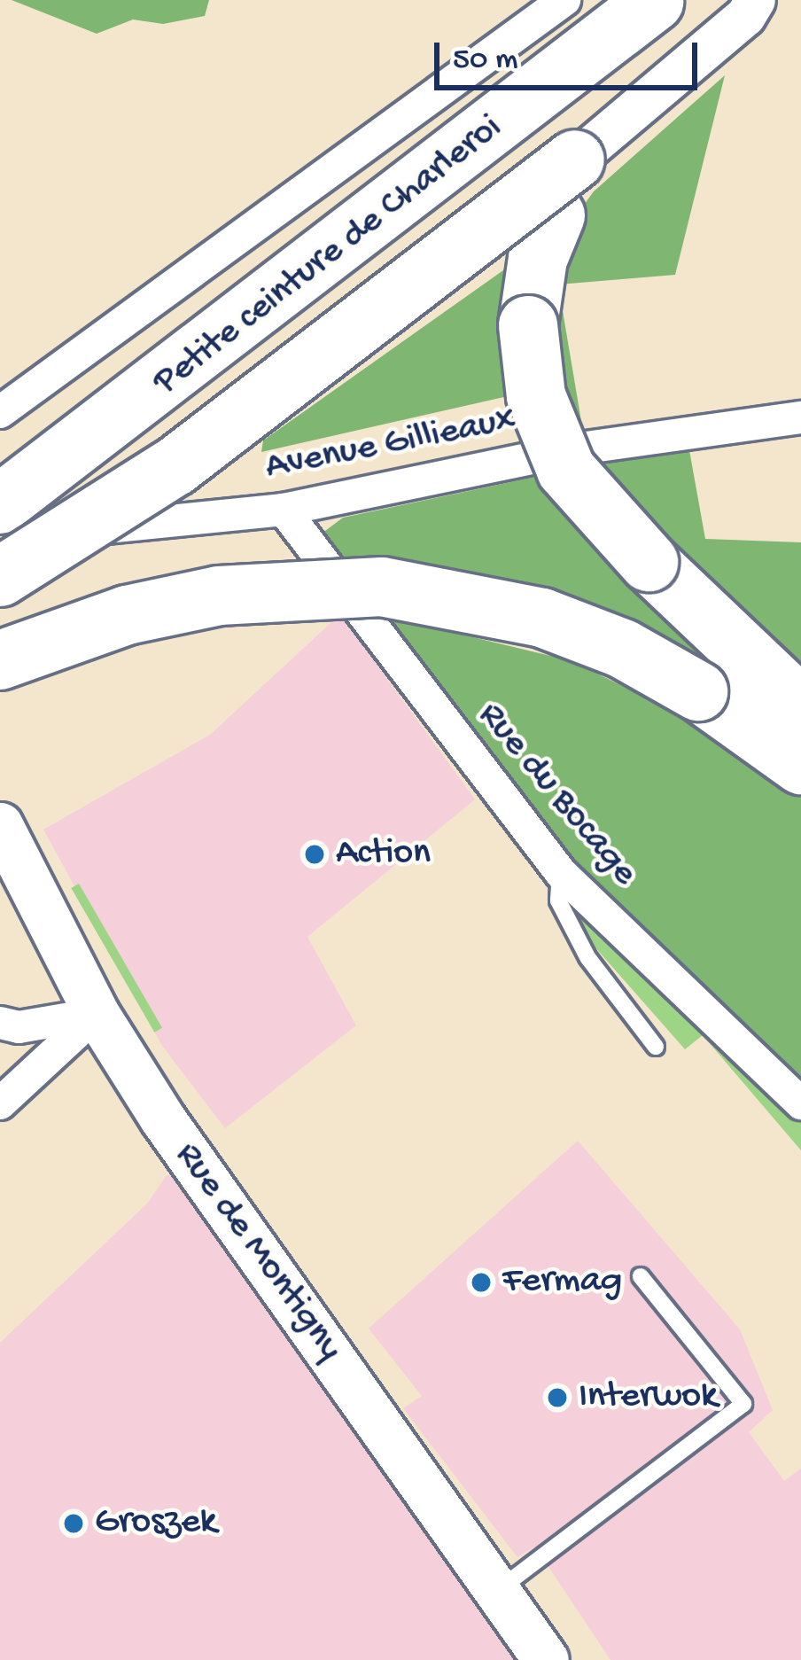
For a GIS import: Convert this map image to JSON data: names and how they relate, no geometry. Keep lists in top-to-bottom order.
{
  "streets": {
    "highway": ["Petite ceinture de Charleroi"],
    "main road": ["Rue de Montigny"],
    "street": ["Avenue Gillieaux", "Rue du Bocage"]
  },
  "crossings": [
    ["Petite ceinture de Charleroi", "Avenue Gillieaux"],
    ["Avenue Gillieaux", "Rue du Bocage"]
  ],
  "places": [
    "Action",
    "Fermag",
    "Interwok",
    "Groszek"
  ],
  "scale_bar": "50 m"
}
